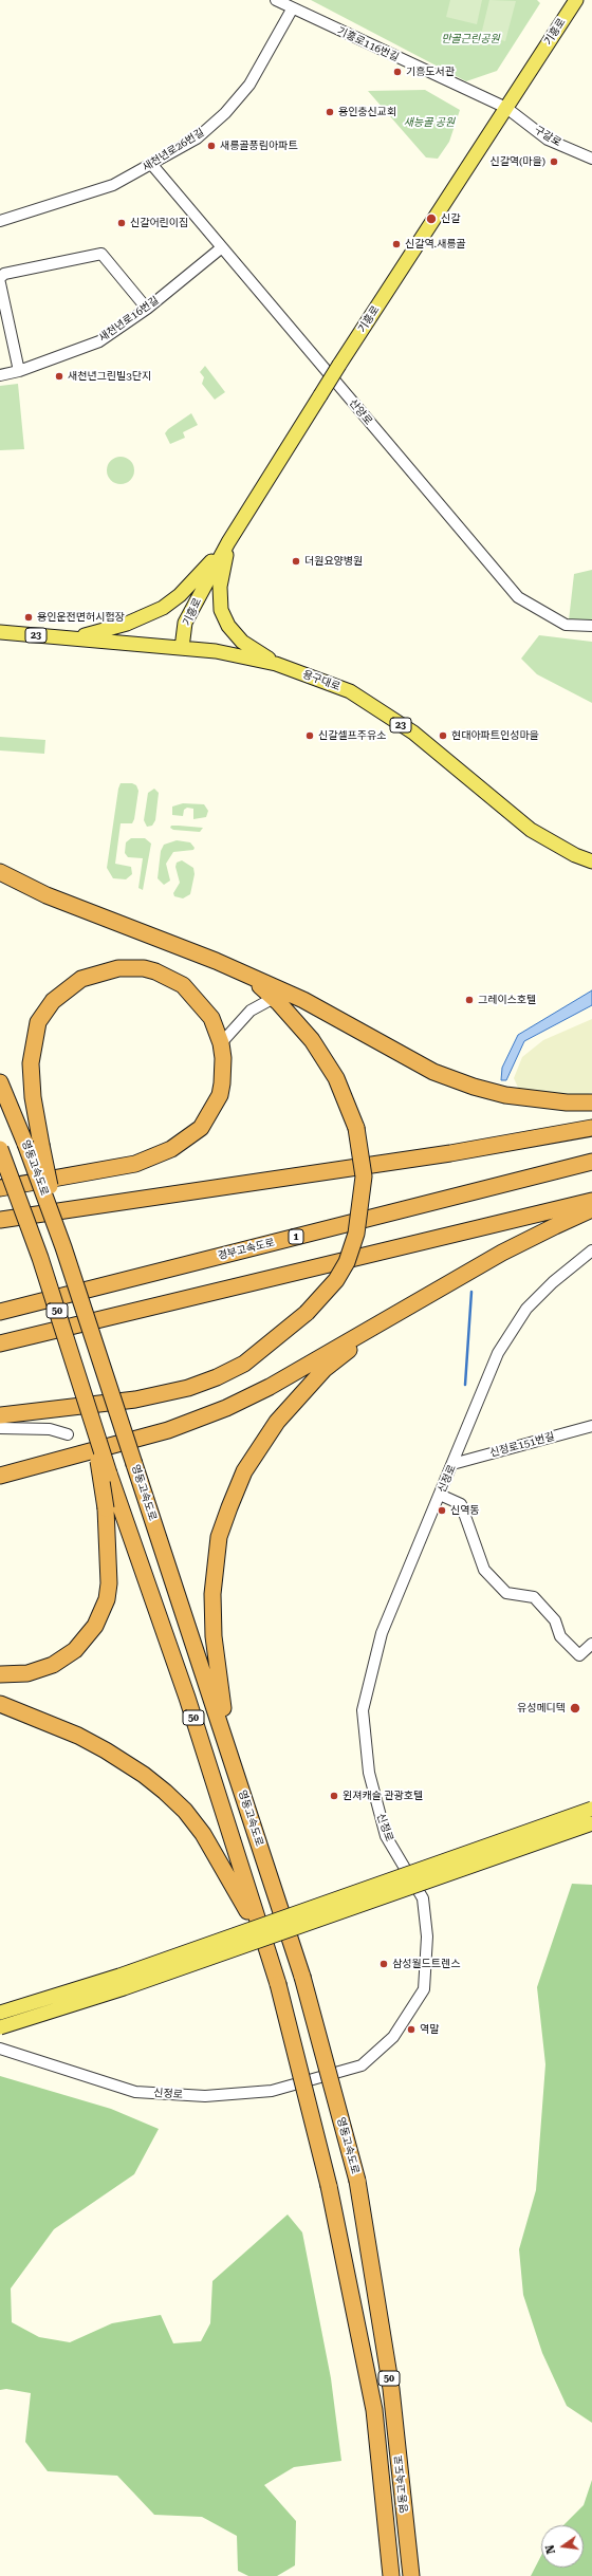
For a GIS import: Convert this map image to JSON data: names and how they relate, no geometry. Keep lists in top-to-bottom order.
{
  "streets": {
    "highway": [
      "영동고속도로",
      "1",
      "경부고속도로",
      "50"
    ],
    "main road": ["기흥로", "23", "용구대로"],
    "street": [
      "기흥로116번길",
      "구갈로",
      "새천년로26번길",
      "새천년로16번길",
      "산양로",
      "신정로151번길",
      "신정로"
    ]
  },
  "crossings": [
    ["기흥로", "기흥로116번길"],
    ["기흥로", "구갈로"],
    ["기흥로", "용구대로"],
    ["기흥로116번길", "구갈로"],
    ["기흥로116번길", "새천년로26번길"],
    ["새천년로26번길", "산양로"],
    ["새천년로16번길", "산양로"],
    ["신정로151번길", "신정로"]
  ],
  "parks": ["만골근린공원", "새능골 공원"],
  "places": [
    "기흥도서관",
    "용인충신교회",
    "새릉골풍림아파트",
    "신갈역(마을)",
    "신갈",
    "신갈어린이집",
    "신갈역.새릉골",
    "새천년그린빌3단지",
    "더원요양병원",
    "용인운전면허시험장",
    "신갈셀프주유소",
    "현대아파트인성마을",
    "그레이스호텔",
    "신역동",
    "유성메디텍",
    "윈져캐슬 관광호텔",
    "삼성월드트렌스",
    "역말"
  ],
  "north": "left"
}
